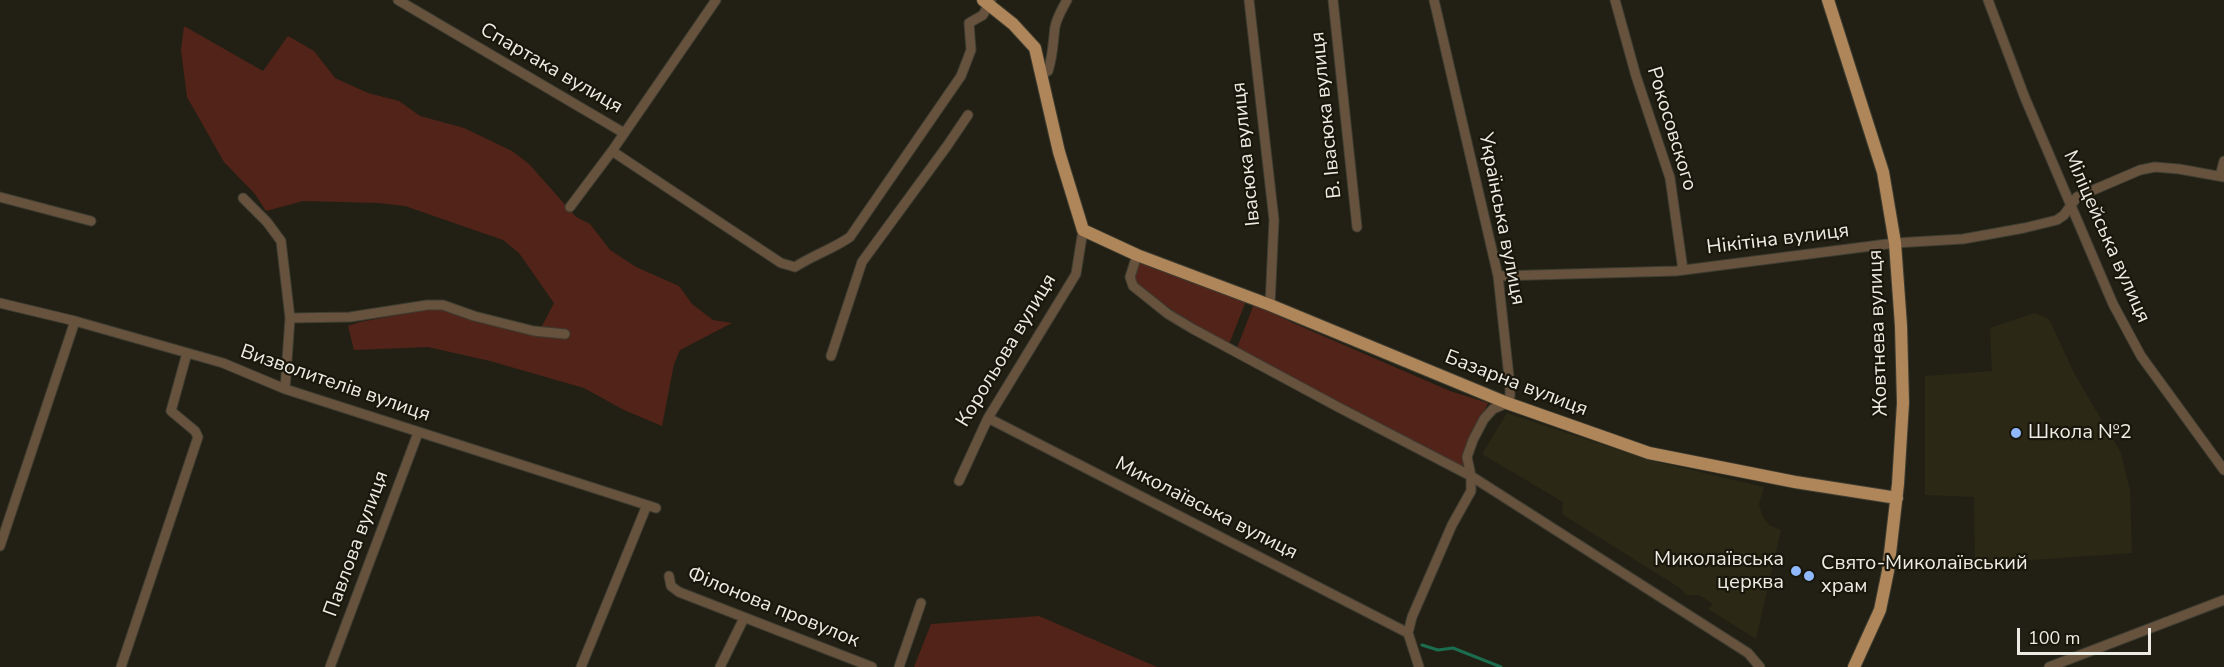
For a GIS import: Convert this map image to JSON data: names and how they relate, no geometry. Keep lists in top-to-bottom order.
{
  "streets": {
    "main road": ["Жовтнева вулиця", "Корольова вулиця", "Базарна вулиця"],
    "street": [
      "Спартака вулиця",
      "В. Івасюка вулиця",
      "Рокосовского",
      "Івасюка вулиця",
      "Українська вулиця",
      "Міліцейська вулиця",
      "Нікітіна вулиця",
      "Визволителів вулиця",
      "Миколаївська вулиця",
      "Павлова вулиця",
      "Філонова провулок"
    ]
  },
  "crossings": [
    ["Рокосовского", "Нікітіна вулиця"],
    ["Івасюка вулиця", "Базарна вулиця"],
    ["Українська вулиця", "Нікітіна вулиця"],
    ["Українська вулиця", "Базарна вулиця"],
    ["Міліцейська вулиця", "Нікітіна вулиця"],
    ["Нікітіна вулиця", "Жовтнева вулиця"],
    ["Жовтнева вулиця", "Базарна вулиця"],
    ["Корольова вулиця", "Базарна вулиця"],
    ["Корольова вулиця", "Миколаївська вулиця"],
    ["Визволителів вулиця", "Павлова вулиця"]
  ],
  "places": ["Школа №2", "Миколаївська церква", "Свято-Миколаївський храм"],
  "scale_bar": "100 m"
}
